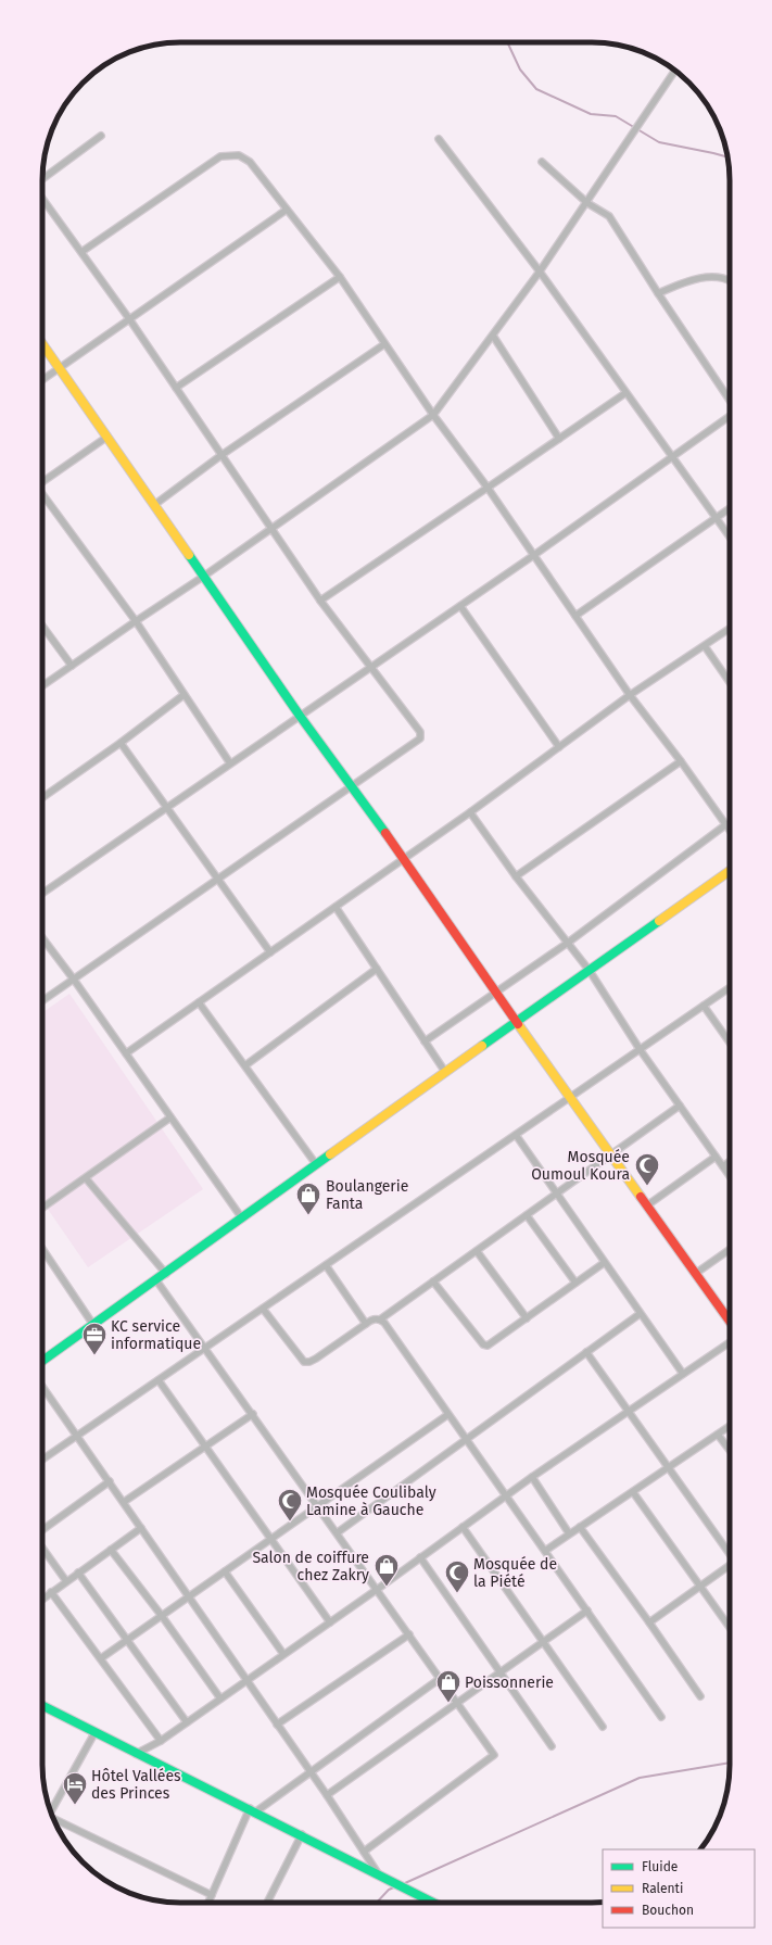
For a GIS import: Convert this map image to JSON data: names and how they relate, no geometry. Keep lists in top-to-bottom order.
{
  "places": {
    "mosque": ["Mosquée Oumoul Koura", "Mosquée Coulibaly Lamine à Gauche", "Mosquée de la Piété"],
    "shop": ["Boulangerie Fanta", "Salon de coiffure chez Zakry", "Poissonnerie"],
    "office": ["KC service informatique"],
    "hotel": ["Hôtel Vallées des Princes"]
  },
  "legend": ["Fluide", "Ralenti", "Bouchon"]
}
